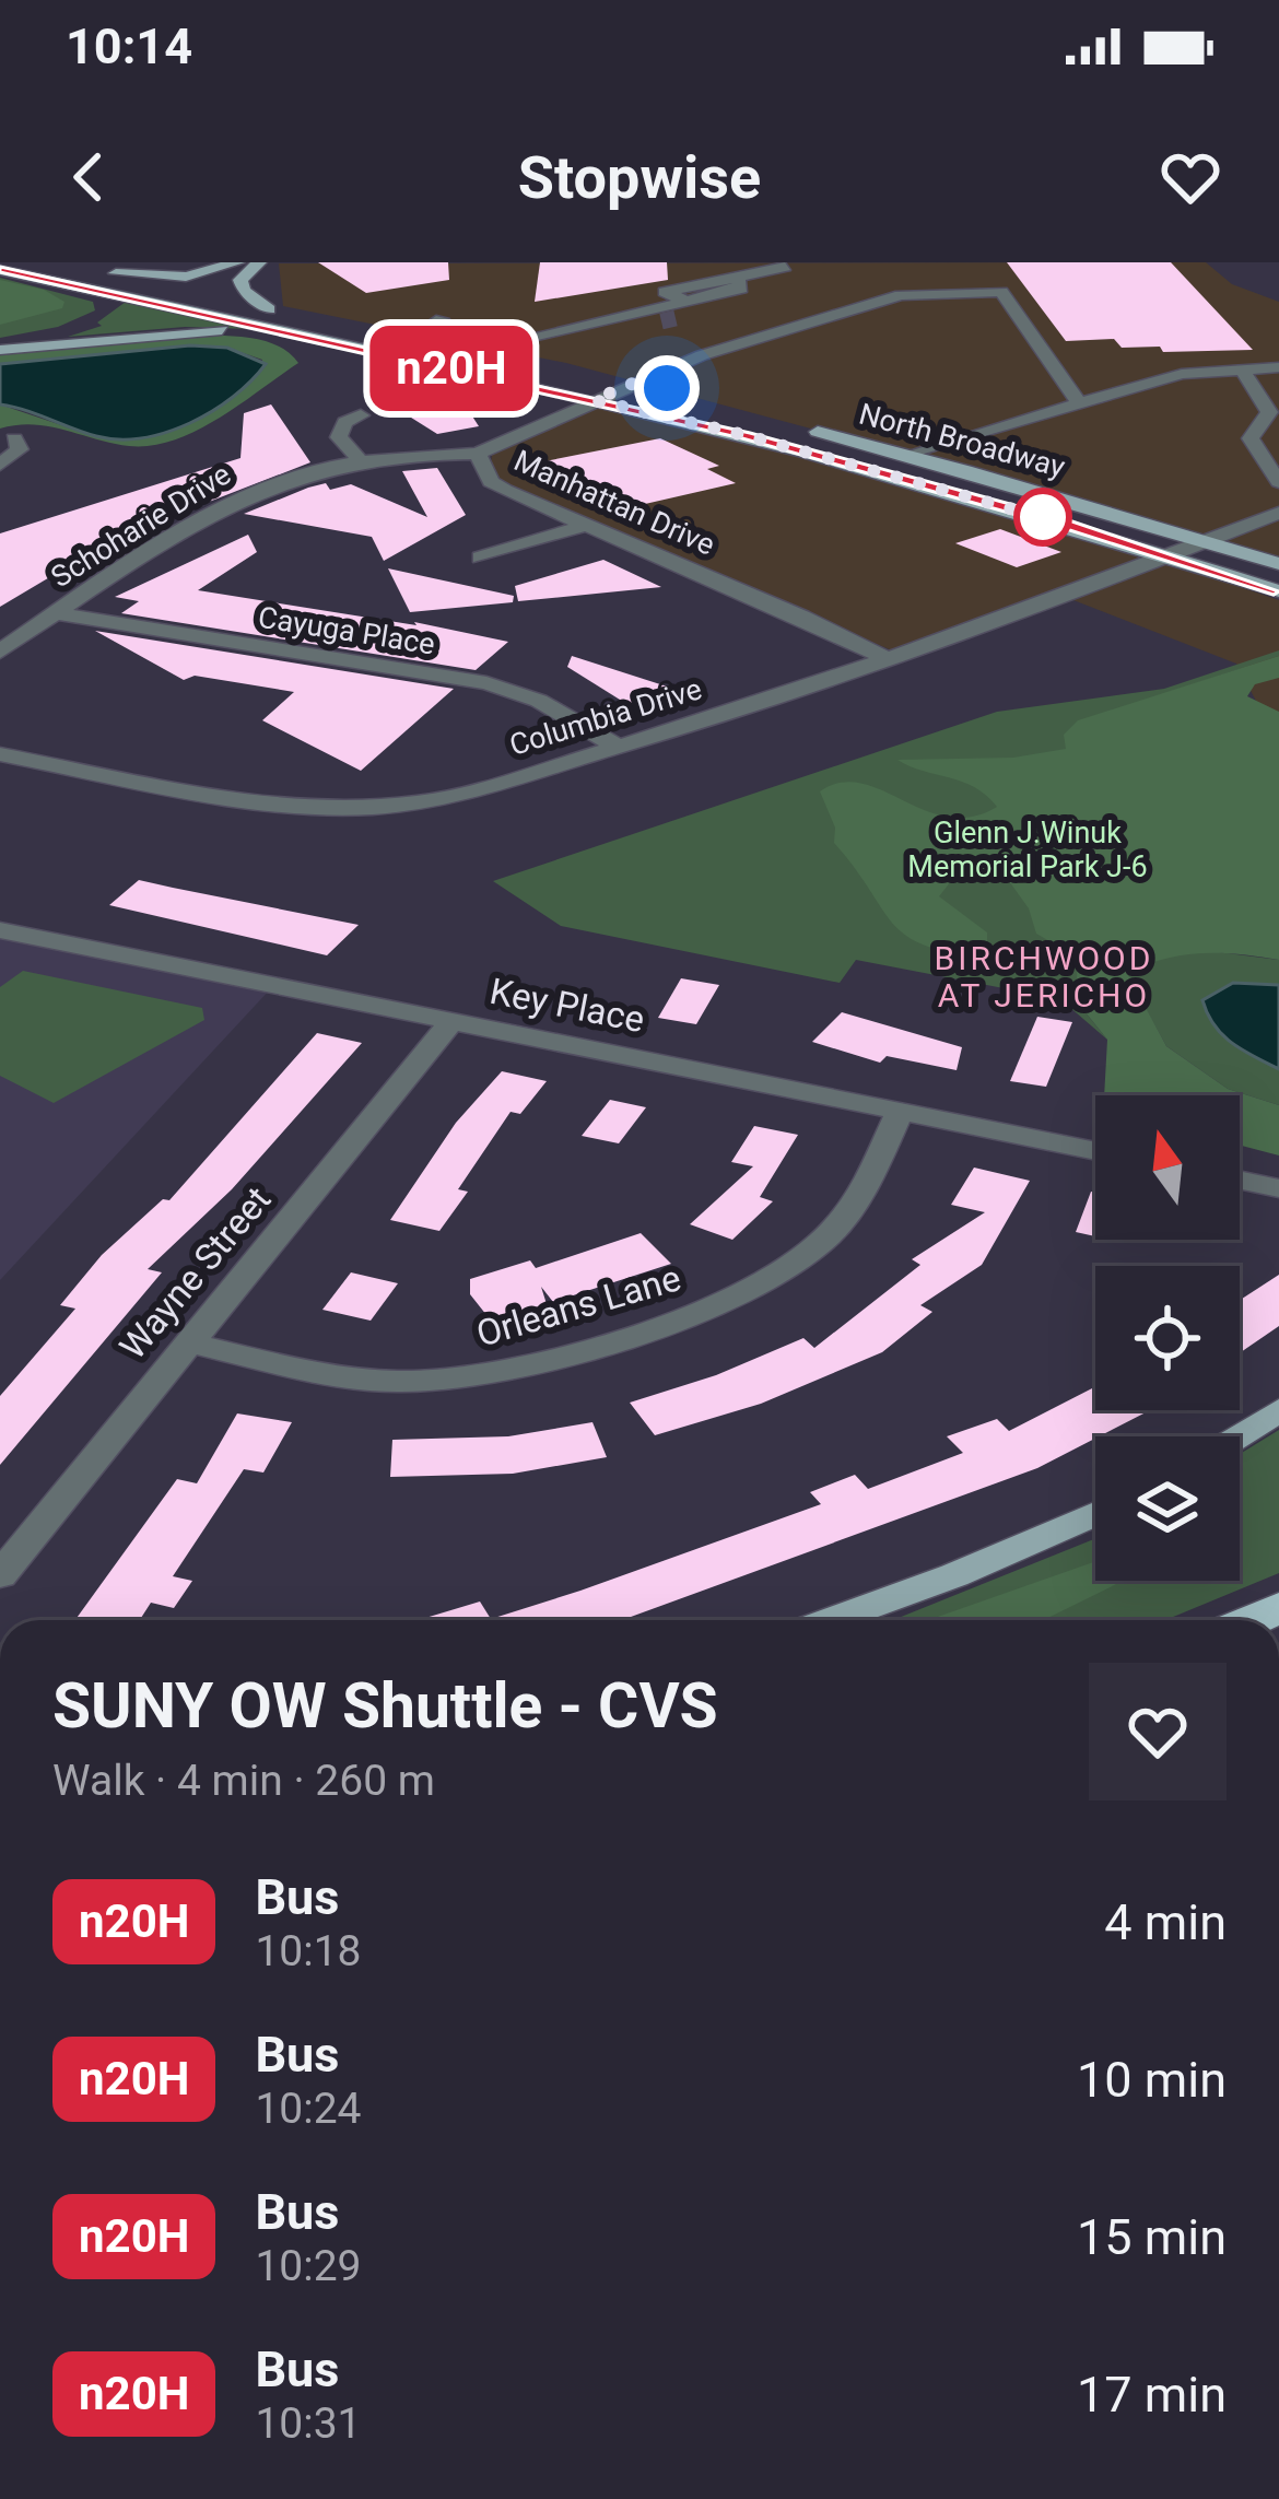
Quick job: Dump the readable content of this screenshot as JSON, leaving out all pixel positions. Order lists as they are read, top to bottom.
{
  "streets": {
    "main road": ["North Broadway"],
    "street": [
      "Manhattan Drive",
      "Schoharie Drive",
      "Cayuga Place",
      "Columbia Drive",
      "Key Place",
      "Wayne Street",
      "Orleans Lane"
    ]
  },
  "crossings": [
    ["North Broadway", "Manhattan Drive"],
    ["North Broadway", "Columbia Drive"],
    ["Manhattan Drive", "Schoharie Drive"],
    ["Manhattan Drive", "Columbia Drive"],
    ["Schoharie Drive", "Cayuga Place"],
    ["Cayuga Place", "Columbia Drive"],
    ["Key Place", "Wayne Street"],
    ["Key Place", "Orleans Lane"],
    ["Wayne Street", "Orleans Lane"]
  ],
  "districts": ["BIRCHWOOD AT JERICHO"],
  "parks": ["Glenn J.Winuk Memorial Park J-6"],
  "lines": ["bus line n20H"],
  "north": "top",
  "page": {
    "status": "10:14",
    "header": "Stopwise",
    "on_map": "n20H",
    "heading": ["SUNY OW Shuttle - CVS", "Walk · 4 min · 260 m"],
    "list": [
      {
        "mark": "n20H",
        "name": "Bus",
        "note": "10:18",
        "value": "4 min"
      },
      {
        "mark": "n20H",
        "name": "Bus",
        "note": "10:24",
        "value": "10 min"
      },
      {
        "mark": "n20H",
        "name": "Bus",
        "note": "10:29",
        "value": "15 min"
      },
      {
        "mark": "n20H",
        "name": "Bus",
        "note": "10:31",
        "value": "17 min"
      }
    ]
  }
}
